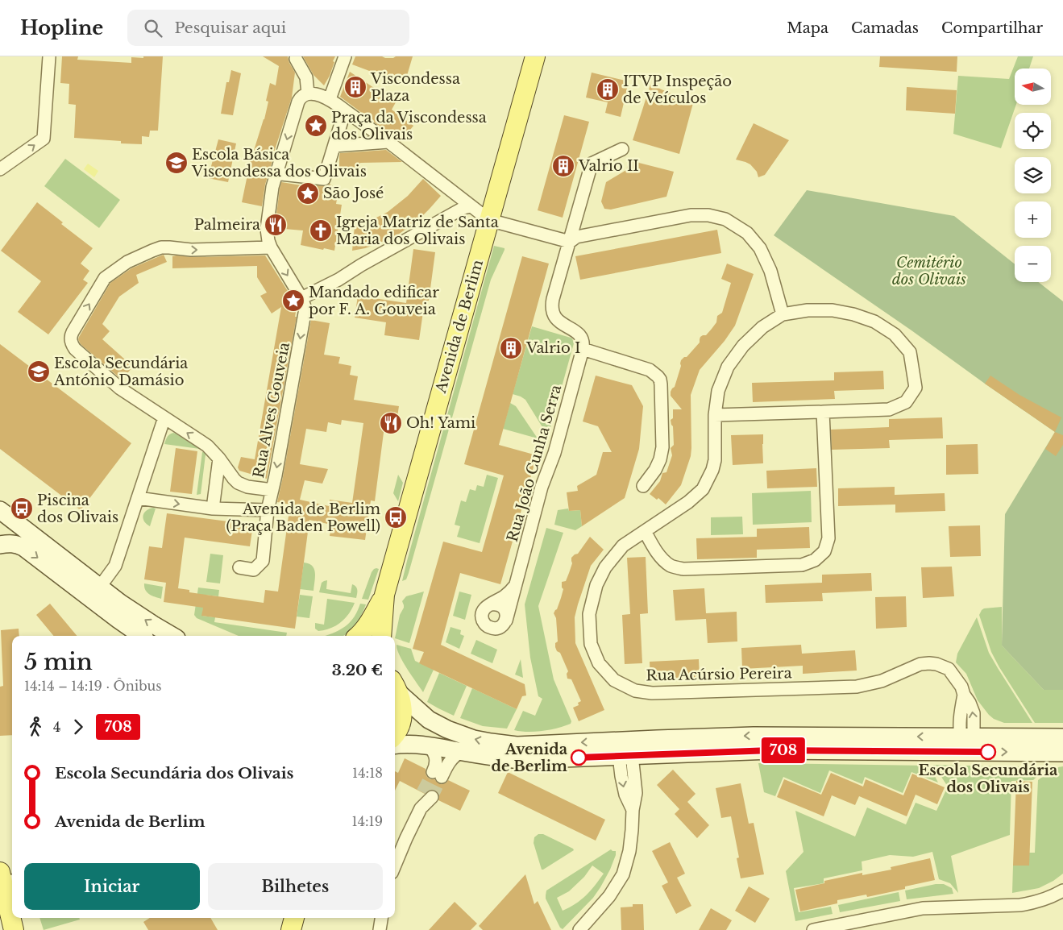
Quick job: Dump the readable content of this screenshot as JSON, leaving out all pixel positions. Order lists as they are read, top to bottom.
{
  "streets": {
    "main road": ["Avenida de Berlim"],
    "street": ["Rua Alves Gouveia", "Rua João Cunha Serra", "Rua Acúrsio Pereira"]
  },
  "one_way": ["Rua Alves Gouveia"],
  "parks": ["Cemitério dos Olivais"],
  "places": {
    "building": [
      "Viscondessa Plaza",
      "ITVP Inspeção de Veículos",
      "Valrio II",
      "Valrio I"
    ],
    "place": ["Praça da Viscondessa dos Olivais", "São José", "Mandado edificar por F. A. Gouveia"],
    "school or university": ["Escola Básica Viscondessa dos Olivais", "Escola Secundária António Damásio"],
    "restaurant": ["Palmeira", "Oh! Yami"],
    "church": ["Igreja Matriz de Santa Maria dos Olivais"],
    "bus stop": ["Piscina dos Olivais", "Avenida de Berlim (Praça Baden Powell)"],
    "other": ["Escola Secundária dos Olivais", "Avenida de Berlim"]
  },
  "lines": ["bus line 708"],
  "north": "left",
  "page": {
    "header": "Hopline",
    "search": "Pesquisar aqui",
    "nav": ["Mapa", "Camadas", "Compartilhar"],
    "on_map": "708",
    "map_buttons": ["+", "−"],
    "heading": ["5 min", "14:14 – 14:19 · Ônibus", "3.20 €"],
    "legs": ["4", "708"],
    "list": [
      {
        "name": "Escola Secundária dos Olivais",
        "value": "14:18"
      },
      {
        "name": "Avenida de Berlim",
        "value": "14:19"
      }
    ],
    "buttons": ["Iniciar", "Bilhetes"]
  }
}
